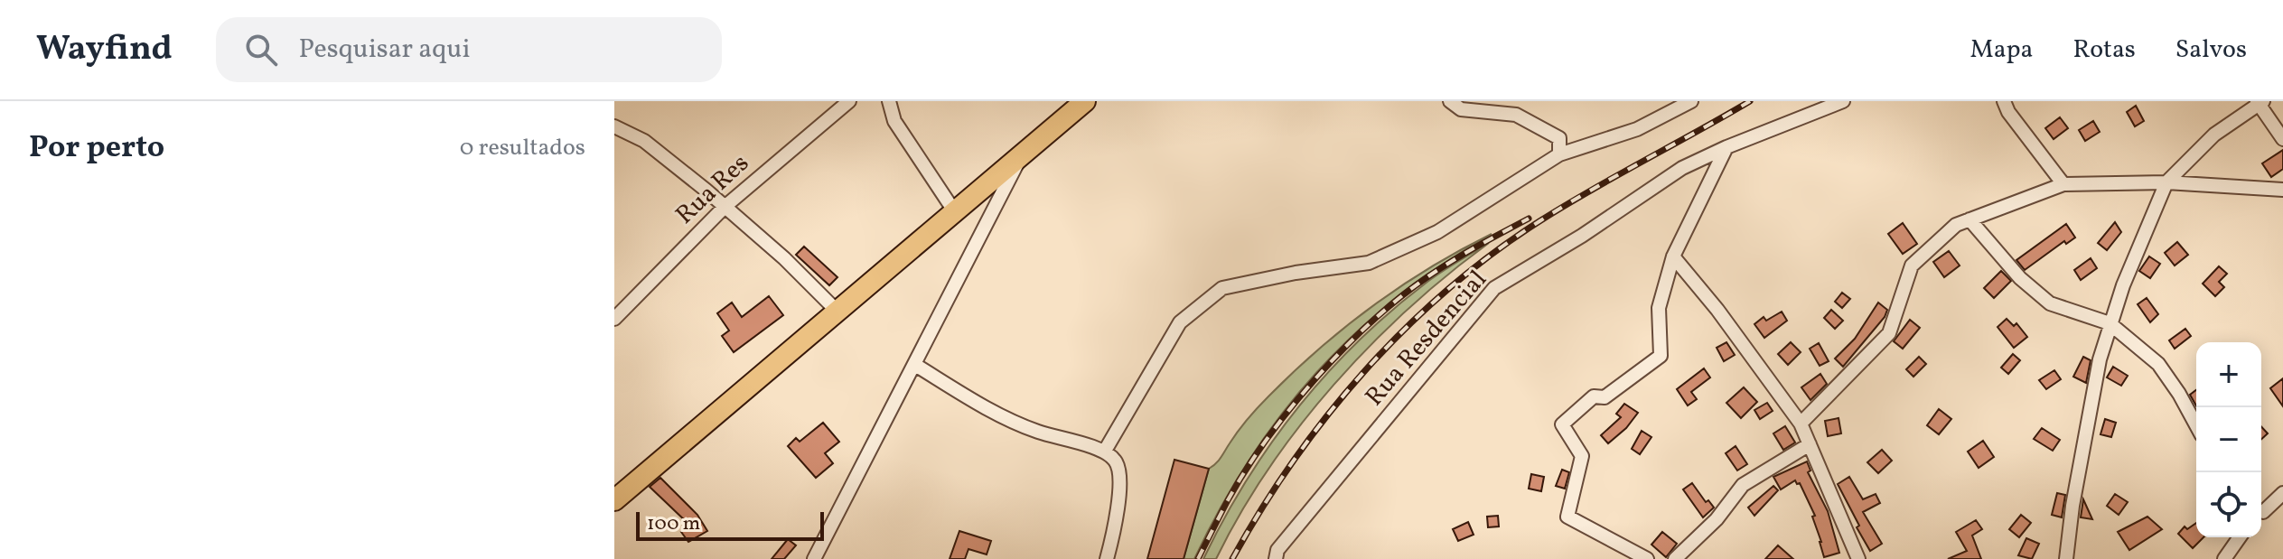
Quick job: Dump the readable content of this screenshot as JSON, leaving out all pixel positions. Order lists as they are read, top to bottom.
{
  "streets": {
    "street": ["Rua Res", "Rua Resdencial"]
  },
  "scale_bar": "100 m",
  "page": {
    "header": "Wayfind",
    "search": "Pesquisar aqui",
    "nav": ["Mapa", "Rotas", "Salvos"],
    "heading": ["Por perto", "0 resultados"],
    "map_buttons": ["+", "−"],
    "scale": "100 m"
  }
}
